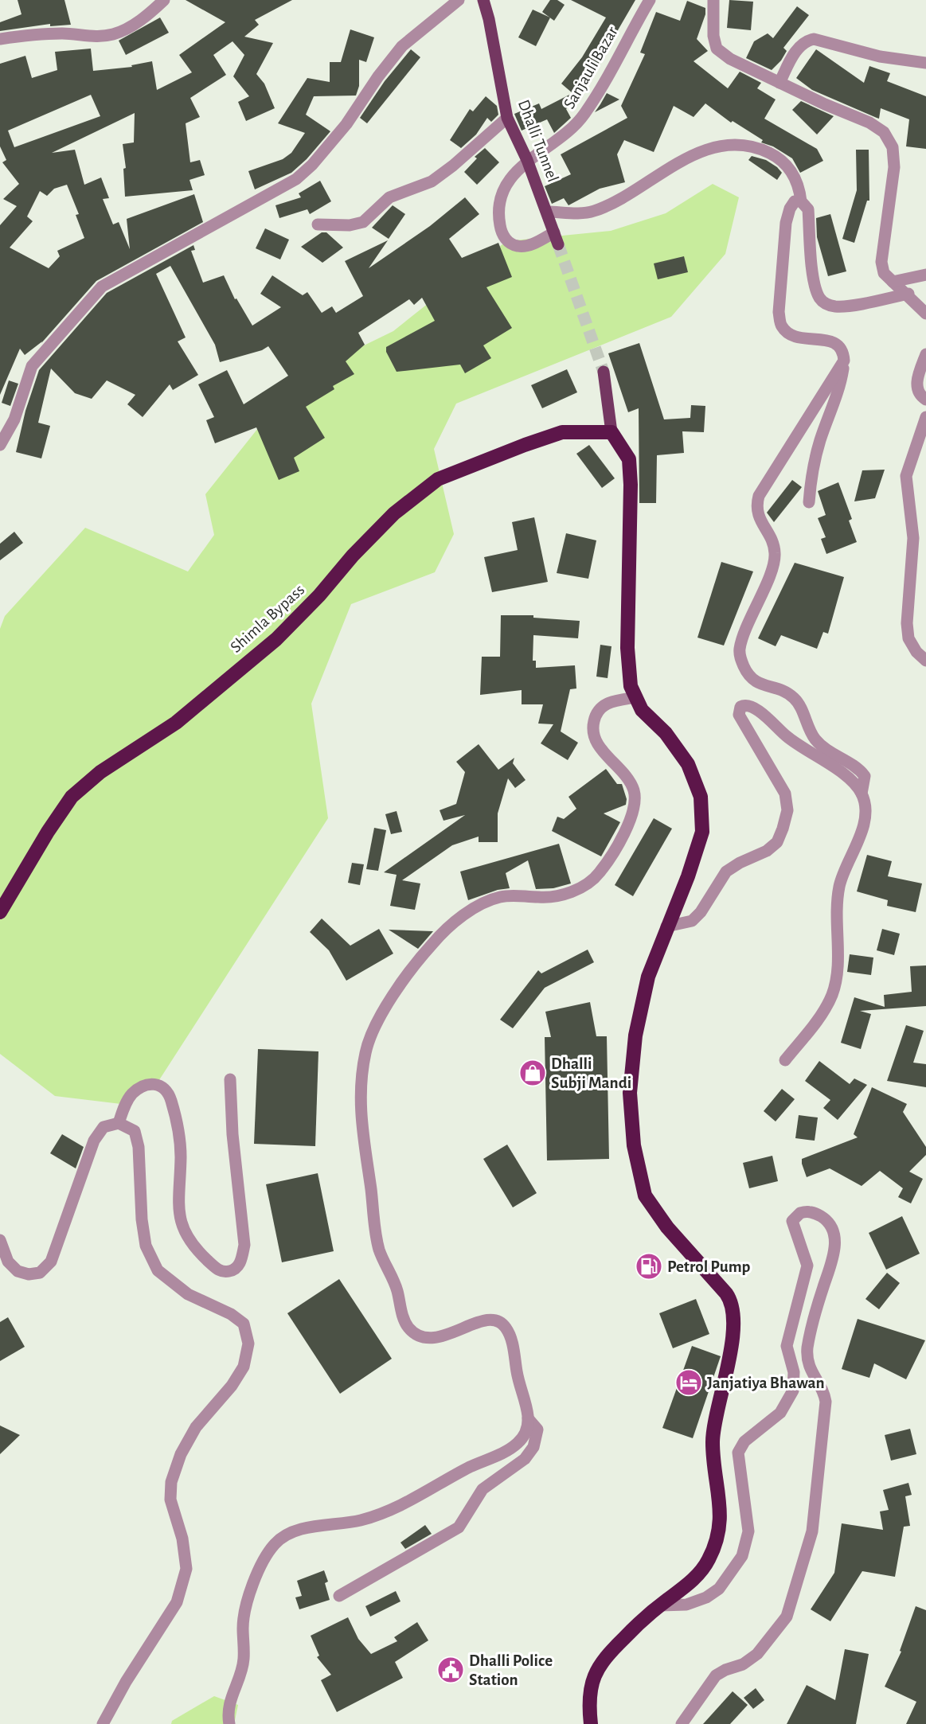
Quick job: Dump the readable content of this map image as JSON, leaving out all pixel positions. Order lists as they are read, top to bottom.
{
  "streets": {
    "highway": ["Shimla Bypass"],
    "main road": ["Dhalli Tunnel"],
    "street": ["Sanjauli Bazar"]
  },
  "crossings": [
    ["Sanjauli Bazar", "Dhalli Tunnel"]
  ],
  "places": {
    "shop": ["Dhalli Subji Mandi"],
    "fuel station": ["Petrol Pump"],
    "hotel": ["Janjatiya Bhawan"],
    "public building": ["Dhalli Police Station"]
  }
}
